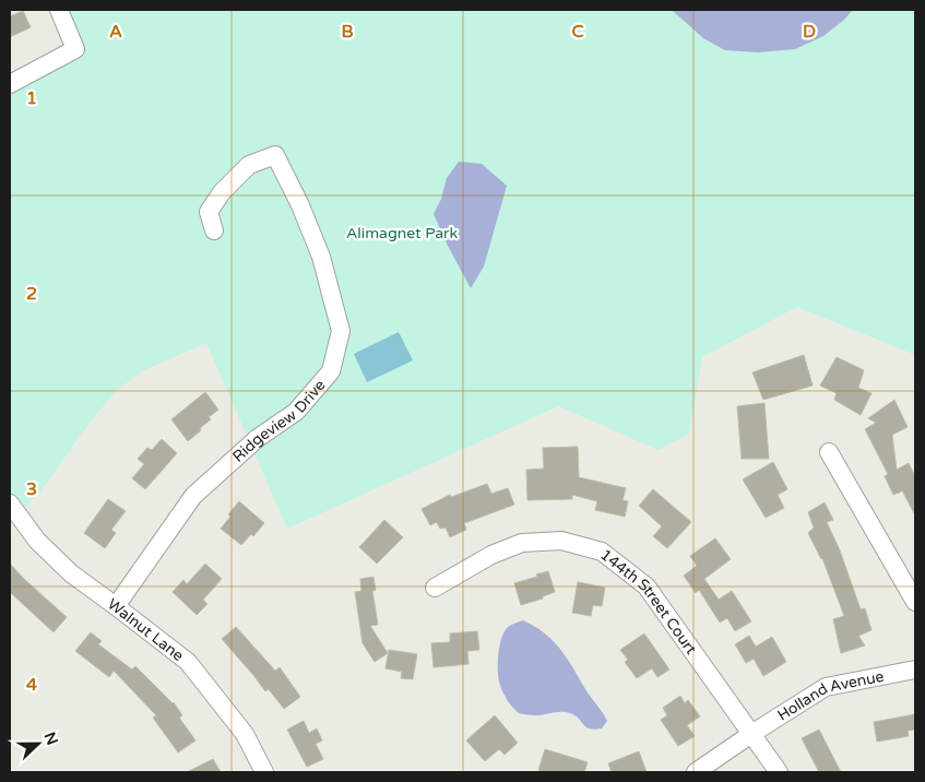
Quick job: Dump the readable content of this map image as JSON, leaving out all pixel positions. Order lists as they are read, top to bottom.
{
  "streets": {
    "street": [
      "Ridgeview Drive",
      "144th Street Court",
      "Walnut Lane",
      "Holland Avenue"
    ]
  },
  "crossings": [
    ["Ridgeview Drive", "Walnut Lane"],
    ["144th Street Court", "Holland Avenue"]
  ],
  "parks": ["Alimagnet Park"],
  "north": "right",
  "grid": {
    "columns": [
      "A",
      "B",
      "C",
      "D"
    ],
    "rows": [
      "1",
      "2",
      "3",
      "4"
    ]
  }
}
